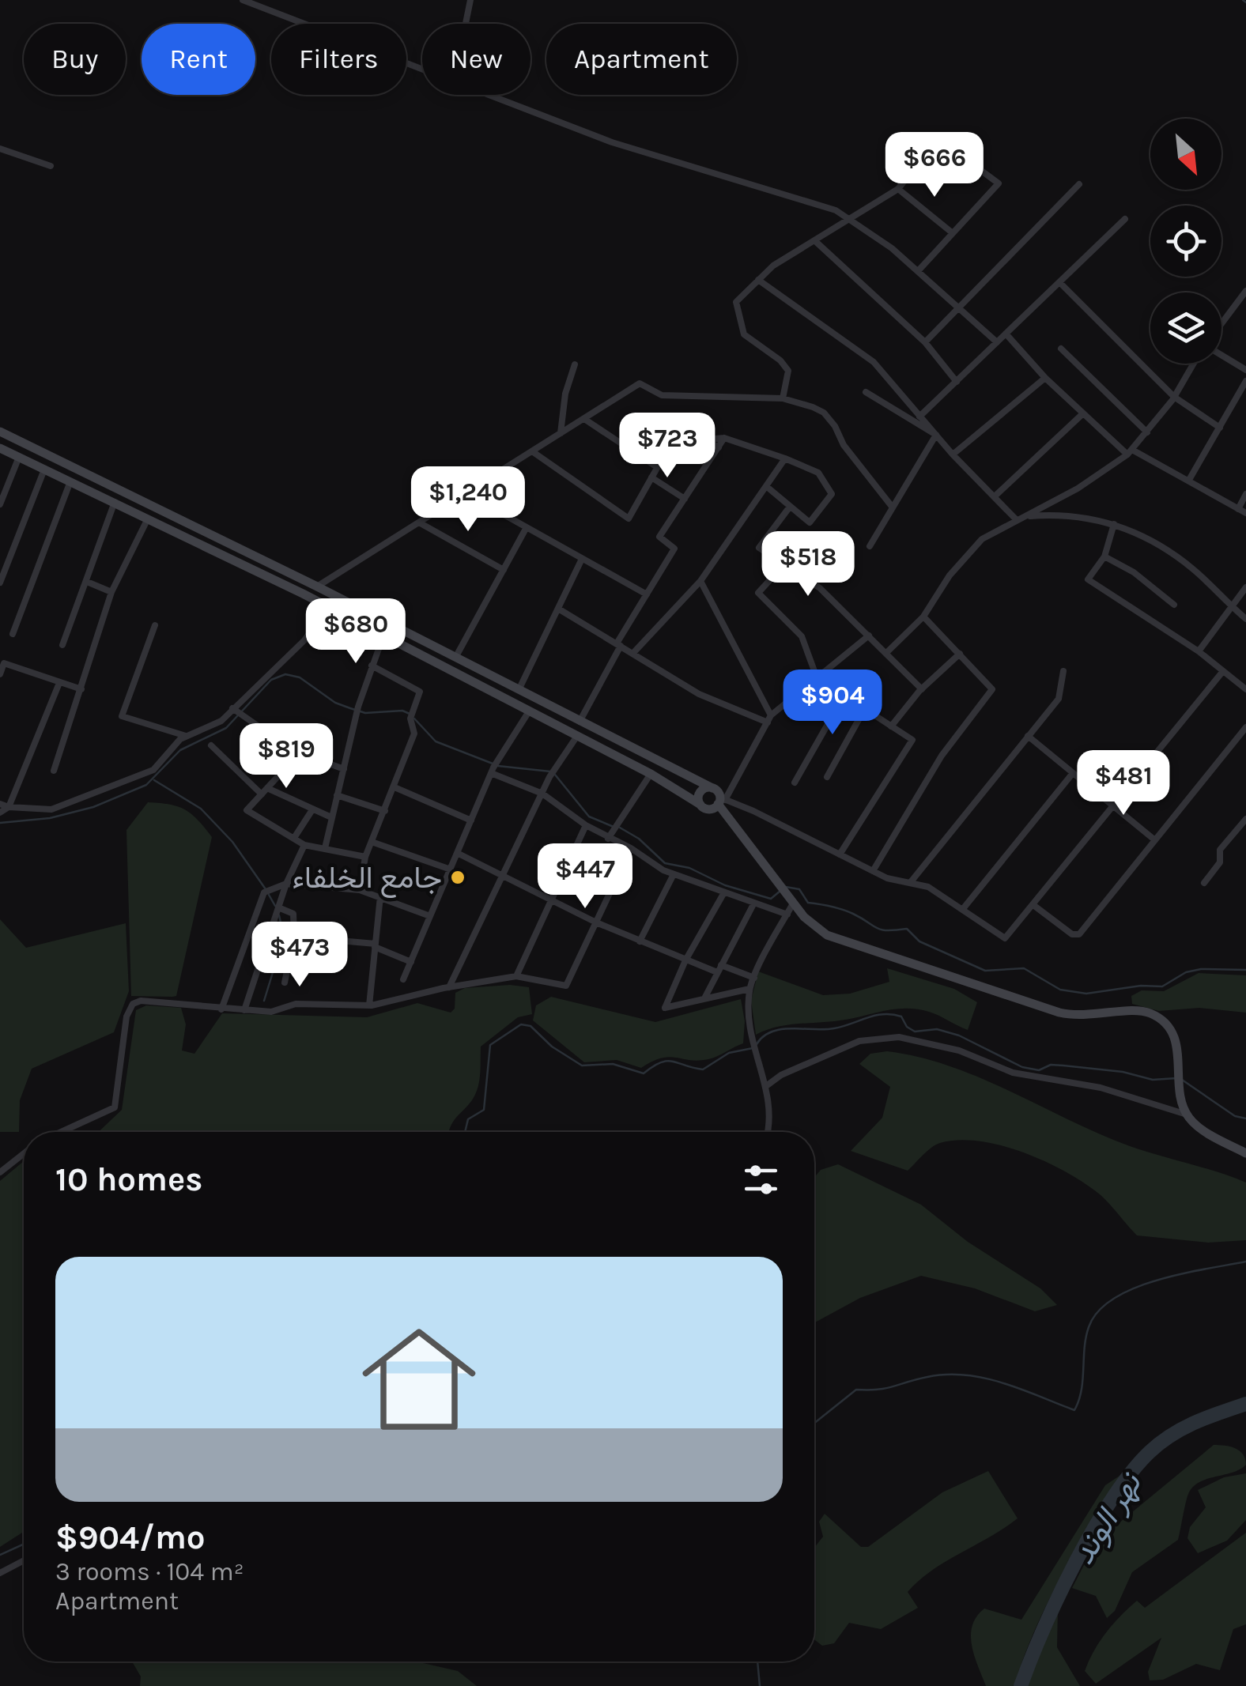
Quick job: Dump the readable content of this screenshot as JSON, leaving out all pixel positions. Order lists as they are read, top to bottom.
{
  "water": ["نهر الوند"],
  "places": ["جامع الخلفاء"],
  "north": "bottom right",
  "page": {
    "chip": [
      "Buy",
      "Rent",
      "Filters",
      "New",
      "Apartment"
    ],
    "price": [
      "$666",
      "$723",
      "$1,240",
      "$518",
      "$680",
      "$904",
      "$819",
      "$481",
      "$447",
      "$473"
    ],
    "heading": "10 homes",
    "list": [
      {
        "name": "$904/mo",
        "note": "3 rooms · 104 m² · Apartment"
      }
    ]
  }
}
